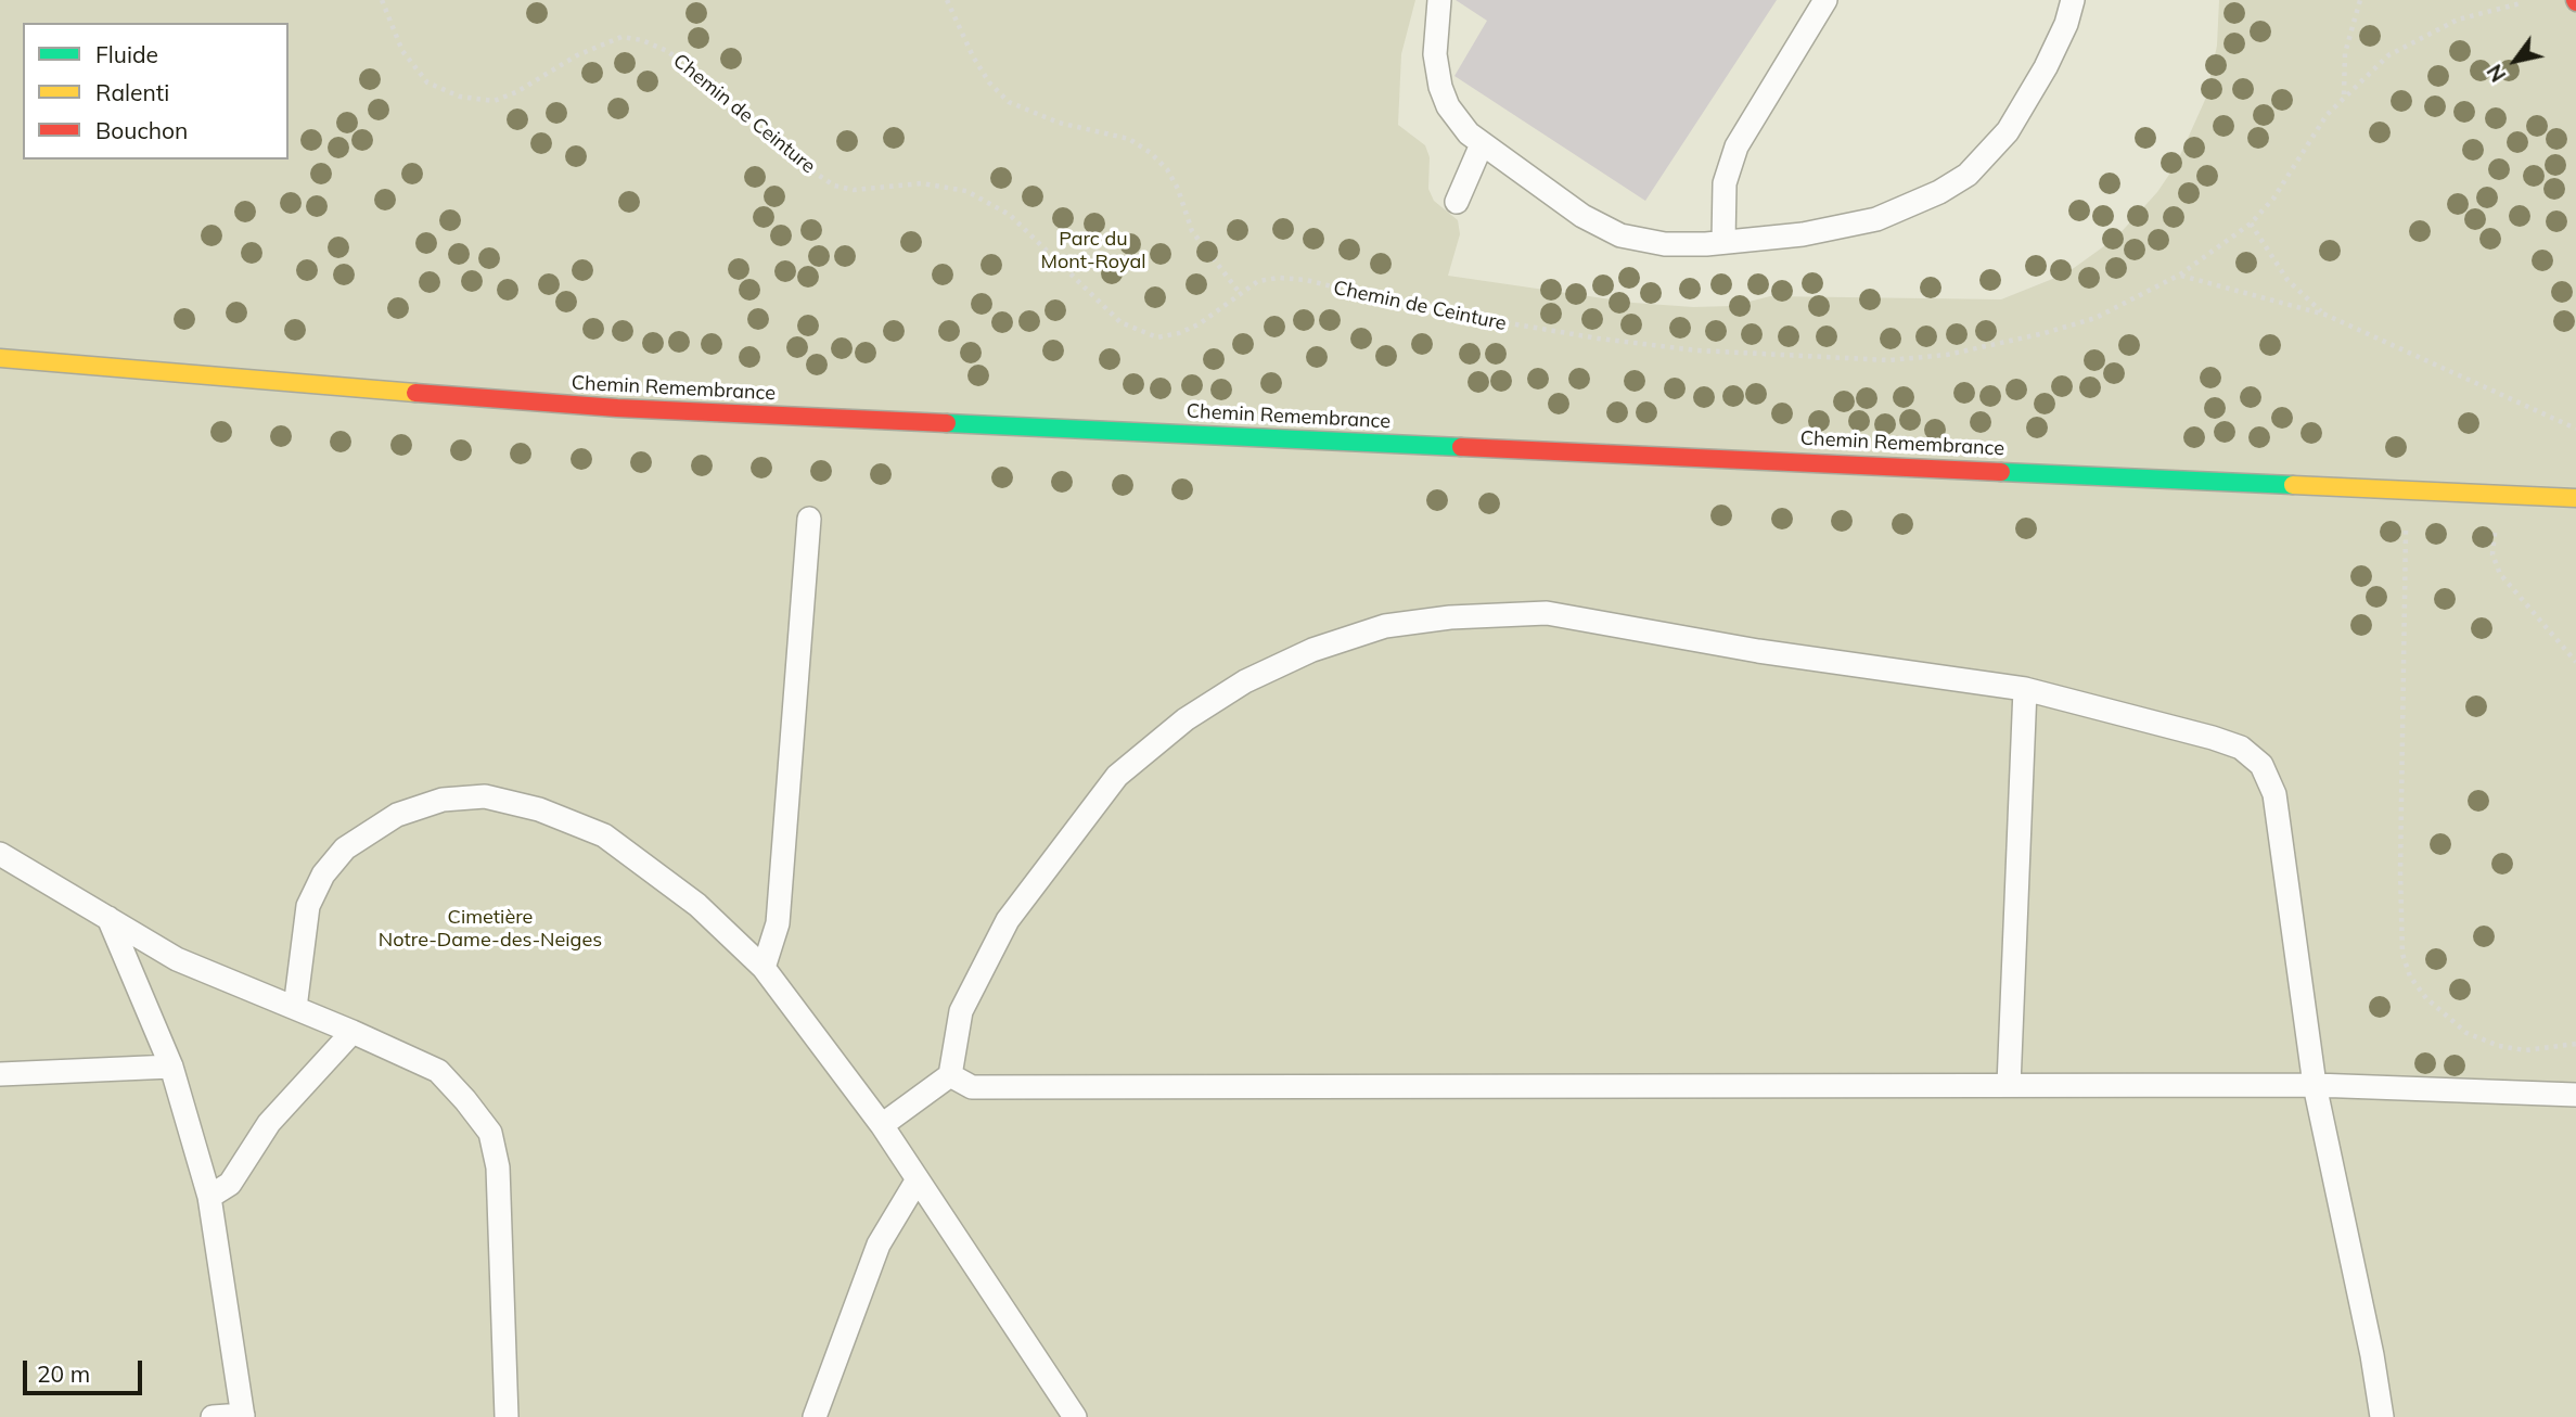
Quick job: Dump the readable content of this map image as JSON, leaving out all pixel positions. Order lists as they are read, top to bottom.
{
  "streets": {
    "street": ["Chemin Remembrance"],
    "path": ["Chemin de Ceinture"]
  },
  "parks": ["Parc du Mont-Royal", "Cimetière Notre-Dame-des-Neiges"],
  "legend": ["Fluide", "Ralenti", "Bouchon"],
  "scale_bar": "20 m",
  "north": "bottom left"
}
